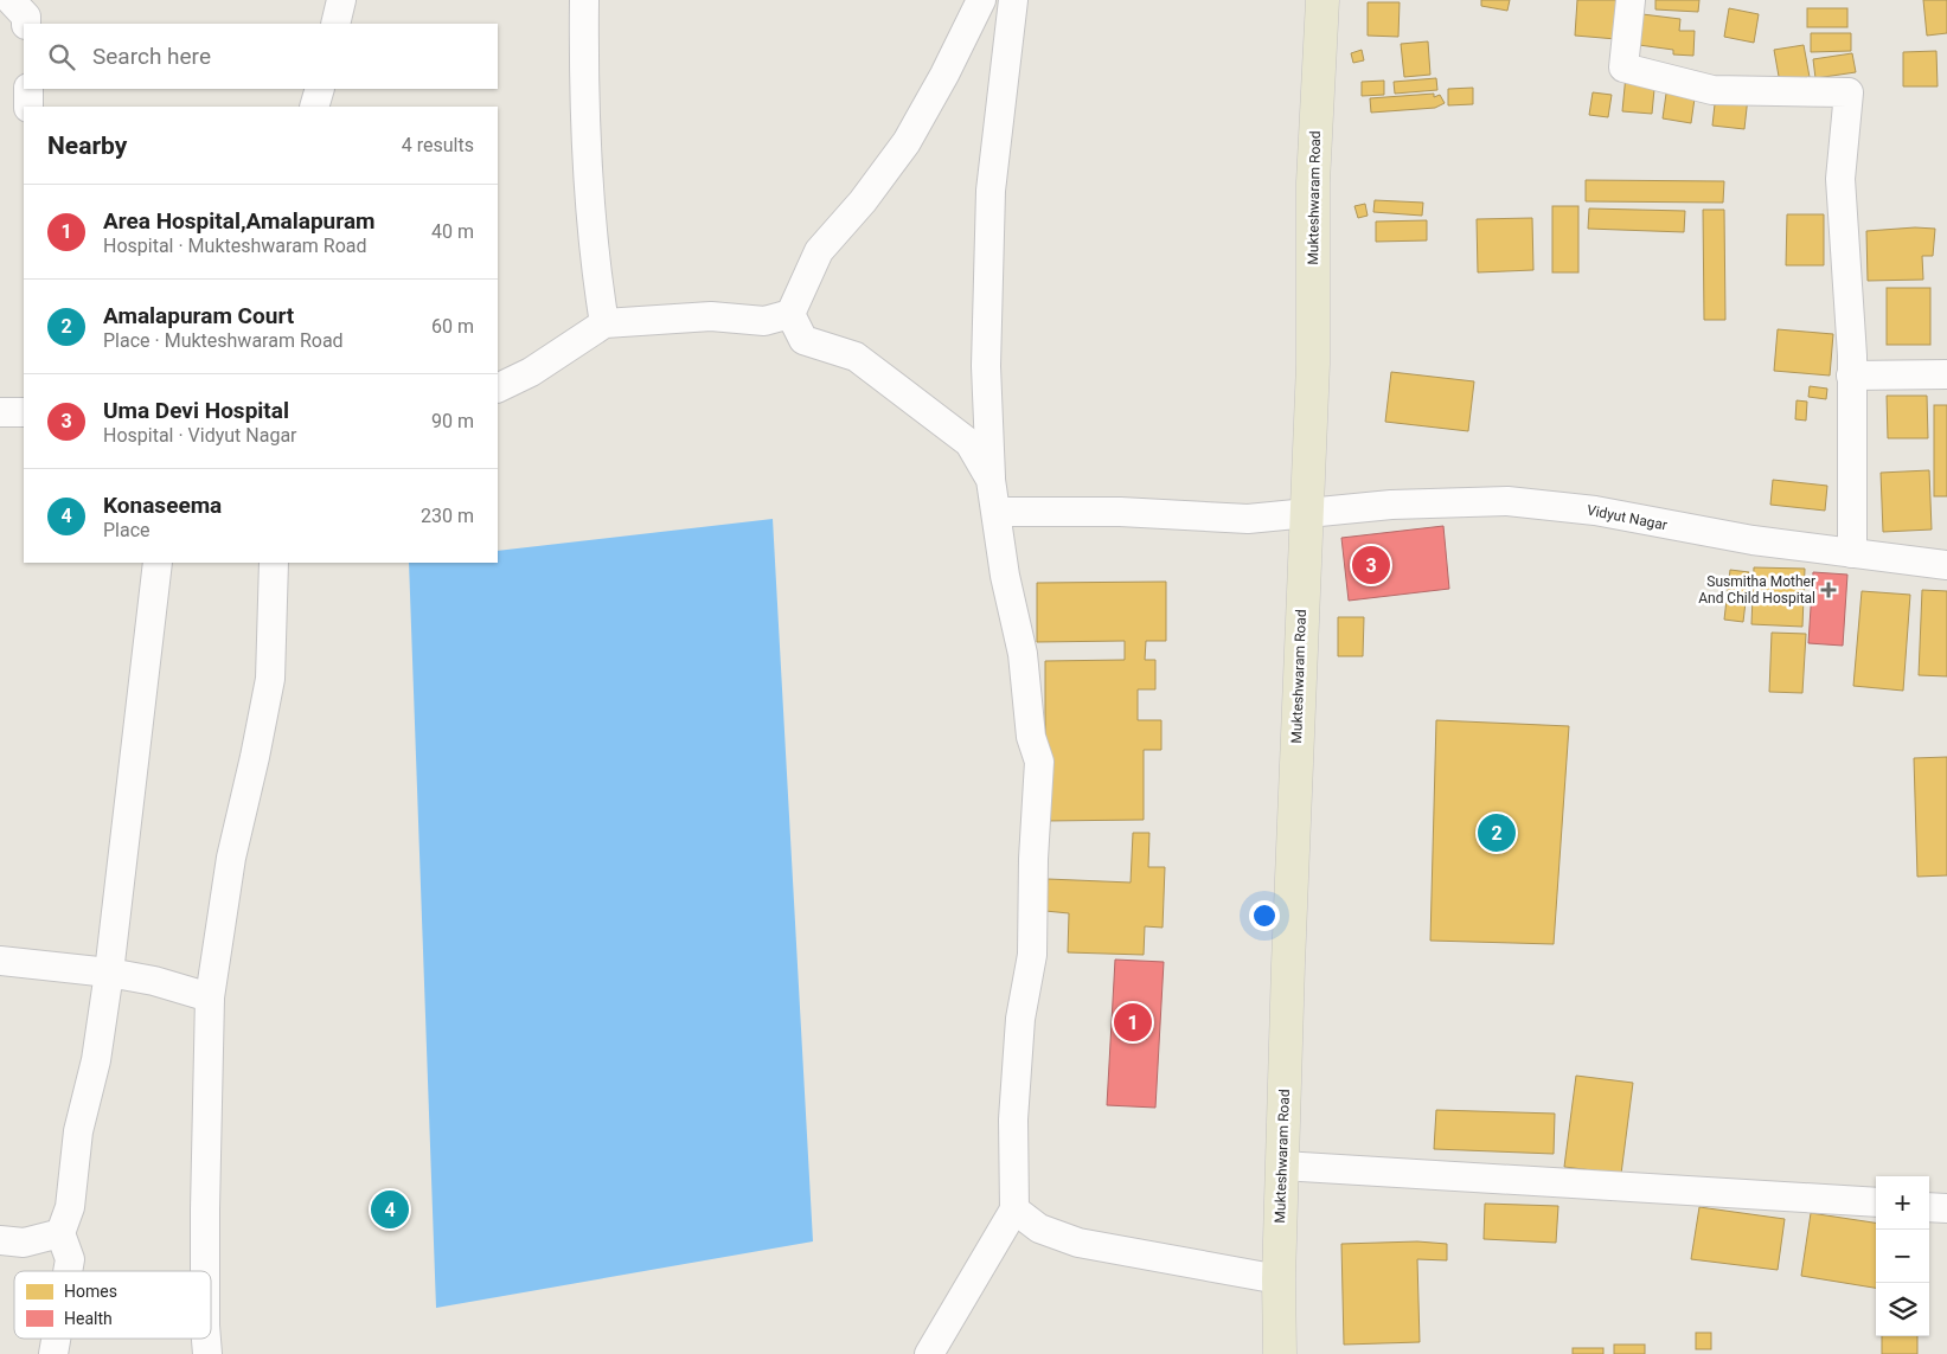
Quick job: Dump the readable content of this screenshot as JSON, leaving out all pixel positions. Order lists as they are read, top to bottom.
{
  "streets": {
    "main road": ["Mukteshwaram Road"],
    "street": ["Vidyut Nagar"]
  },
  "crossings": [
    ["Mukteshwaram Road", "Vidyut Nagar"]
  ],
  "places": {
    "health": ["Susmitha Mother And Child Hospital"]
  },
  "legend": ["Homes", "Health"],
  "page": {
    "search": "Search here",
    "heading": ["Nearby", "4 results"],
    "list": [
      {
        "mark": "1",
        "name": "Area Hospital,Amalapuram",
        "note": "Hospital · Mukteshwaram Road",
        "value": "40 m"
      },
      {
        "mark": "2",
        "name": "Amalapuram Court",
        "note": "Place · Mukteshwaram Road",
        "value": "60 m"
      },
      {
        "mark": "3",
        "name": "Uma Devi Hospital",
        "note": "Hospital · Vidyut Nagar",
        "value": "90 m"
      },
      {
        "mark": "4",
        "name": "Konaseema",
        "note": "Place",
        "value": "230 m"
      }
    ],
    "pins": [
      "3",
      "2",
      "1",
      "4"
    ],
    "map_buttons": ["+", "−"]
  }
}
